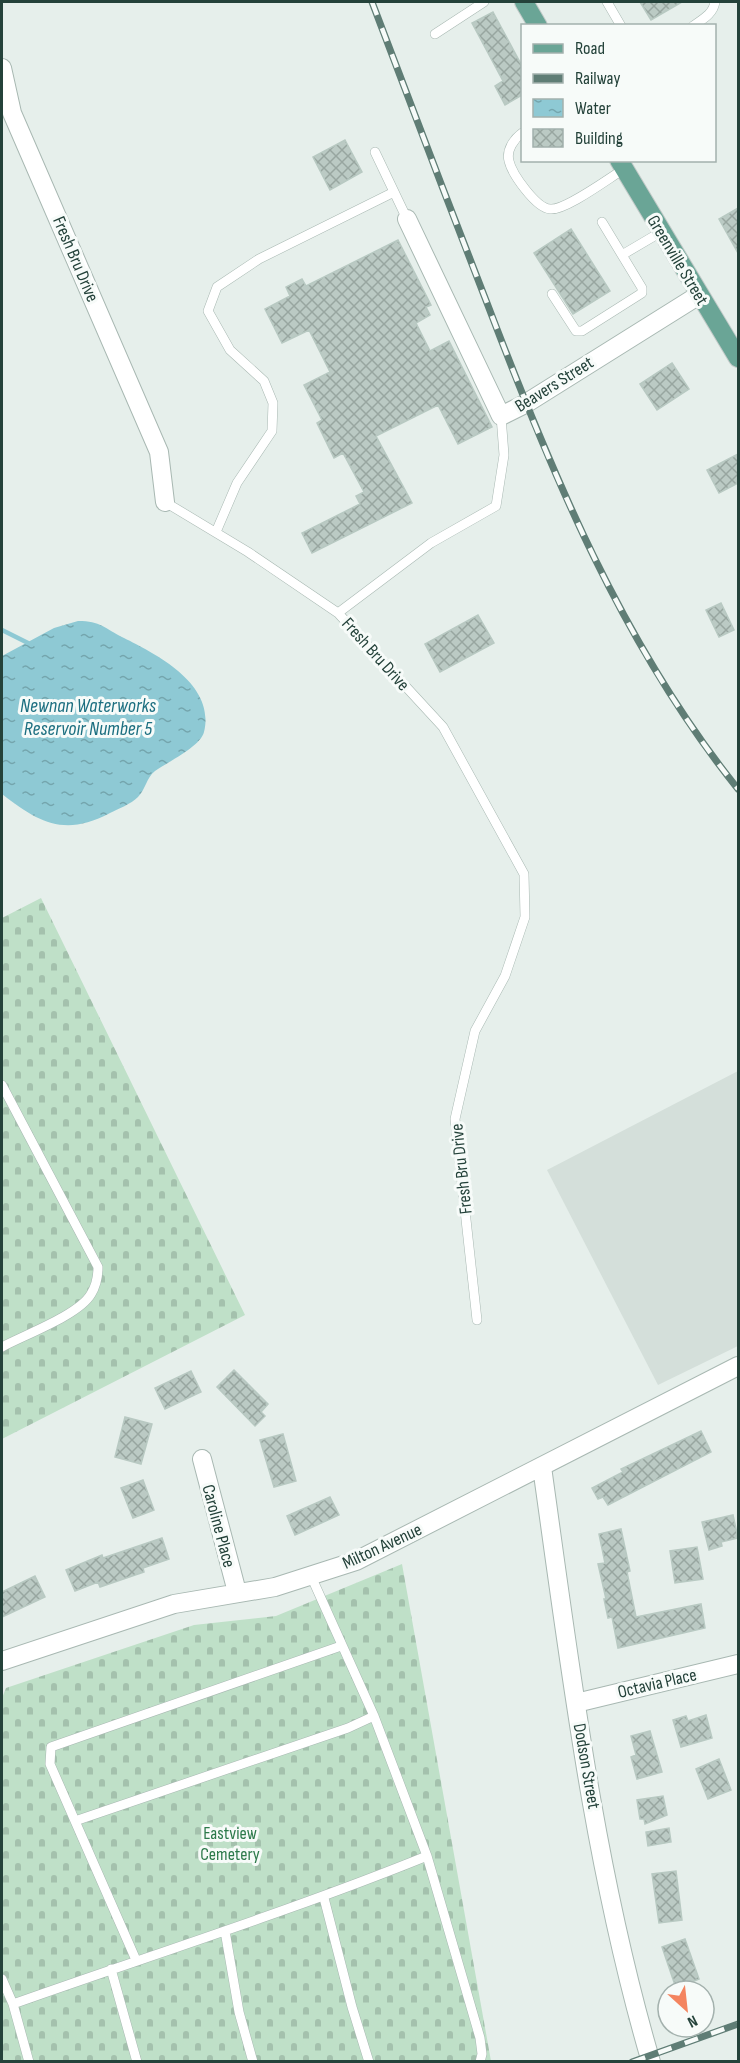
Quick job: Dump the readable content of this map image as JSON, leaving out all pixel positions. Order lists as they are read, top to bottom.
{
  "streets": {
    "main road": ["Greenville Street"],
    "street": [
      "Fresh Bru Drive",
      "Beavers Street",
      "Caroline Place",
      "Milton Avenue",
      "Octavia Place",
      "Dodson Street"
    ]
  },
  "crossings": [
    ["Greenville Street", "Beavers Street"],
    ["Caroline Place", "Milton Avenue"],
    ["Milton Avenue", "Dodson Street"],
    ["Octavia Place", "Dodson Street"]
  ],
  "water": ["Newnan Waterworks Reservoir Number 5"],
  "parks": ["Eastview Cemetery"],
  "legend": [
    "Road",
    "Railway",
    "Water",
    "Building"
  ],
  "north": "bottom right"
}
